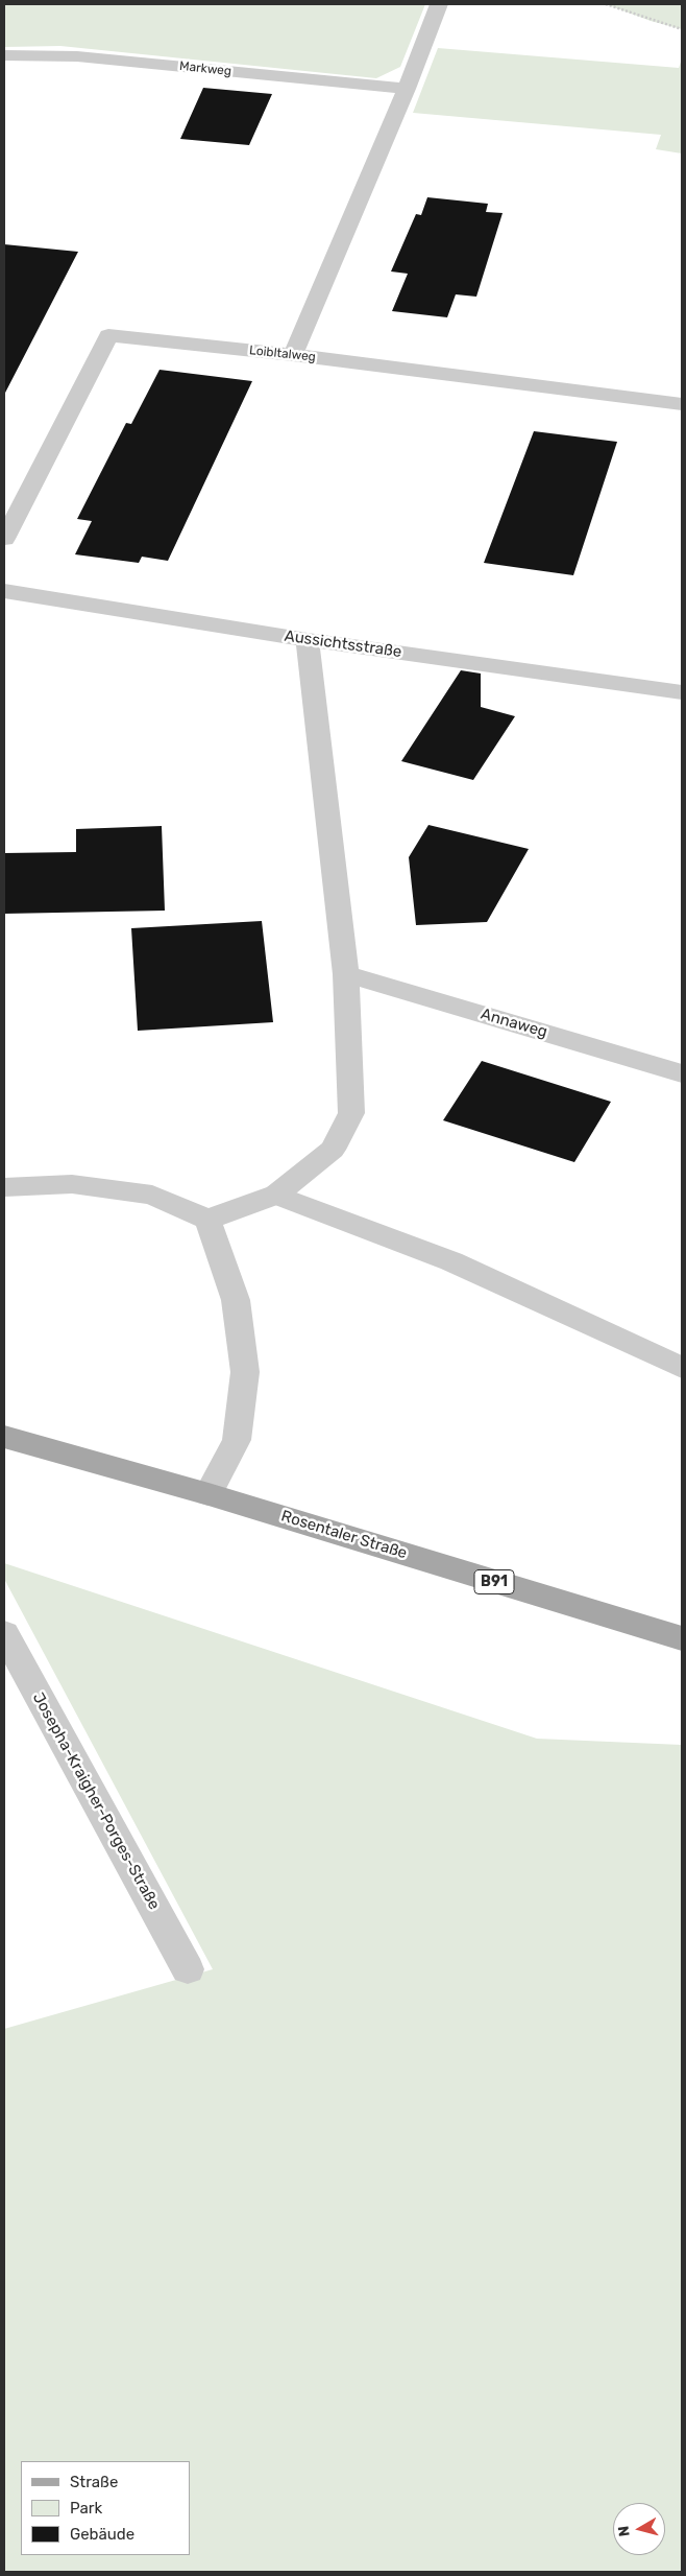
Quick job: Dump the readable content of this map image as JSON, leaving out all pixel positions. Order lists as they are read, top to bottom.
{
  "streets": {
    "main road": ["Rosentaler Straße", "B91"],
    "street": [
      "Markweg",
      "Loibltalweg",
      "Aussichtsstraße",
      "Annaweg",
      "Josepha-Kraigher-Porges-Straße"
    ]
  },
  "legend": ["Straße", "Park", "Gebäude"],
  "north": "left"
}
